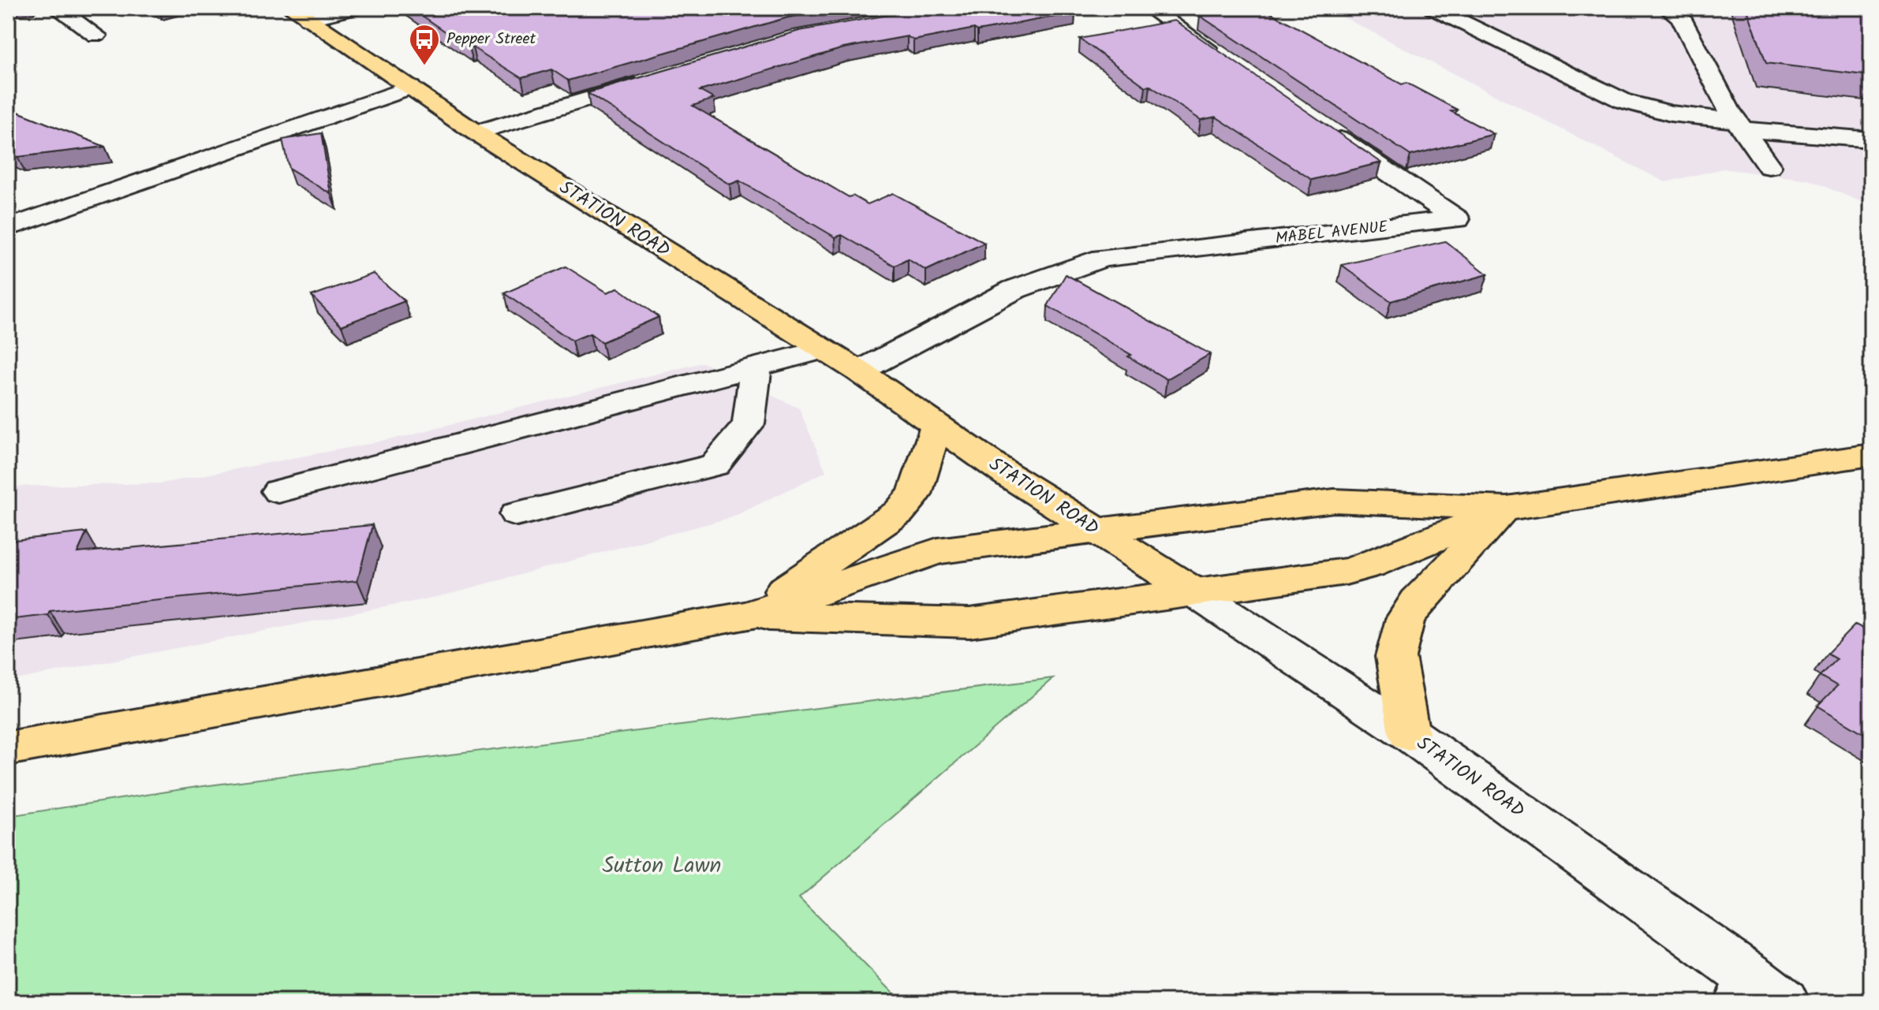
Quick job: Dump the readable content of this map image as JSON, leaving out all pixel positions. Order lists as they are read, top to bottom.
{
  "streets": {
    "main road": ["STATION ROAD"],
    "street": ["MABEL AVENUE"]
  },
  "crossings": [
    ["STATION ROAD", "MABEL AVENUE"]
  ],
  "parks": ["Sutton Lawn"],
  "places": {
    "bus stop": ["Pepper Street"]
  }
}
